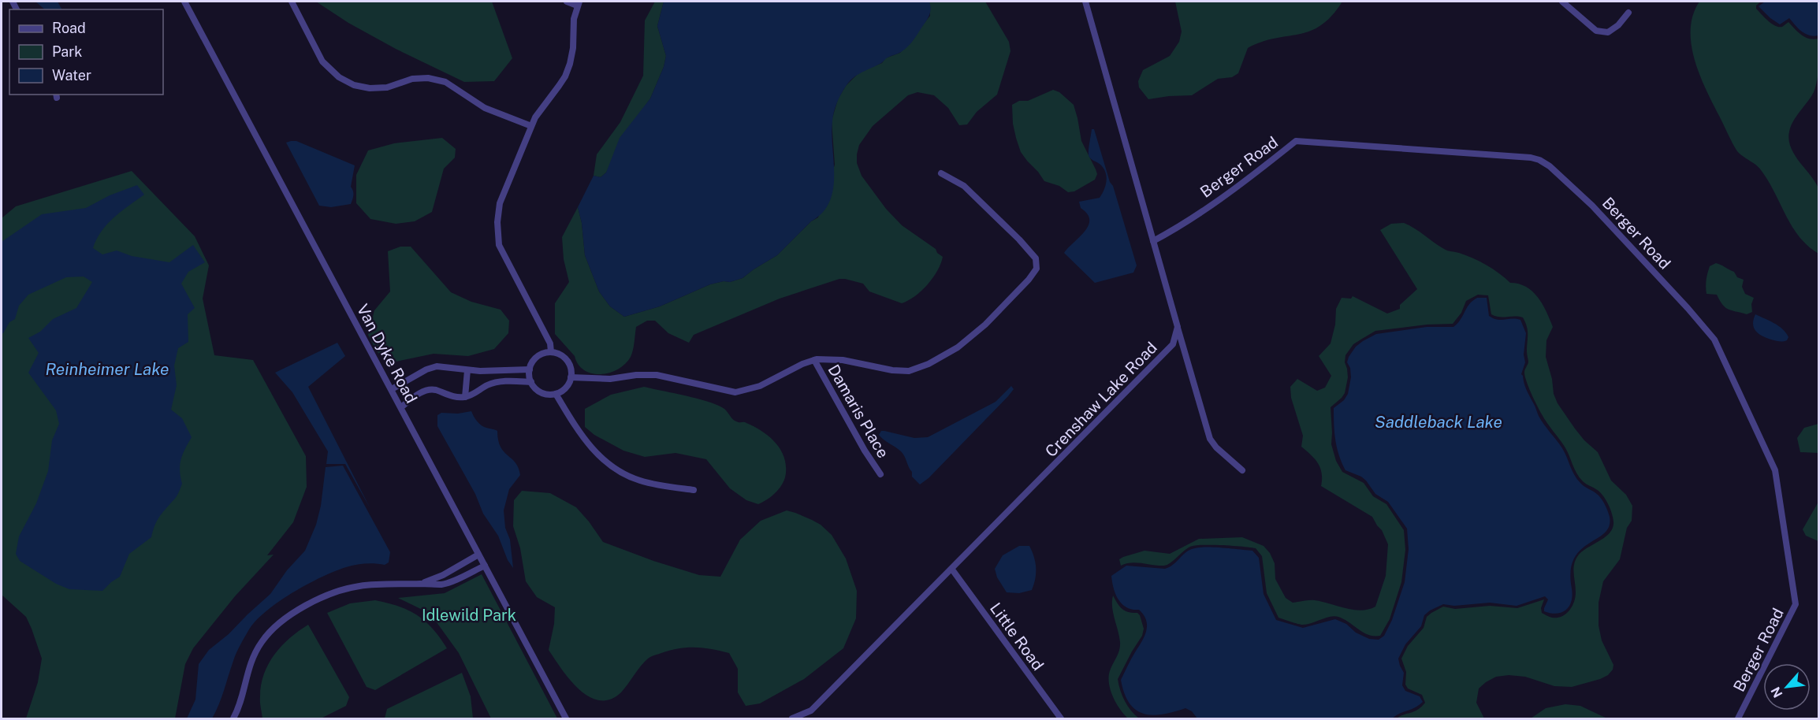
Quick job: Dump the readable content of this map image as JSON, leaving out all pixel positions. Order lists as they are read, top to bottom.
{
  "streets": {
    "street": [
      "Berger Road",
      "Van Dyke Road",
      "Crenshaw Lake Road",
      "Damaris Place",
      "Little Road"
    ]
  },
  "crossings": [
    ["Crenshaw Lake Road", "Little Road"]
  ],
  "water": ["Reinheimer Lake", "Saddleback Lake"],
  "parks": ["Idlewild Park"],
  "legend": ["Road", "Park", "Water"],
  "north": "bottom left"
}
